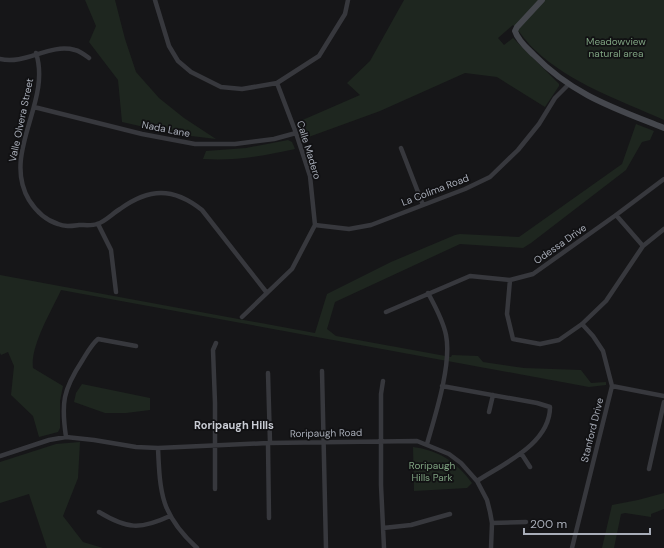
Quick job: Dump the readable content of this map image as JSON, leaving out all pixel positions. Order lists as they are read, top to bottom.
{
  "streets": {
    "street": [
      "Valle Olvera Street",
      "Nada Lane",
      "Calle Madero",
      "La Colima Road",
      "Odessa Drive",
      "Stanford Drive",
      "Roripaugh Road"
    ]
  },
  "crossings": [
    ["Valle Olvera Street", "Nada Lane"],
    ["Nada Lane", "Calle Madero"],
    ["Calle Madero", "La Colima Road"]
  ],
  "districts": ["Roripaugh Hills"],
  "parks": ["Meadowview natural area", "Roripaugh Hills Park"],
  "scale_bar": "200 m"
}
